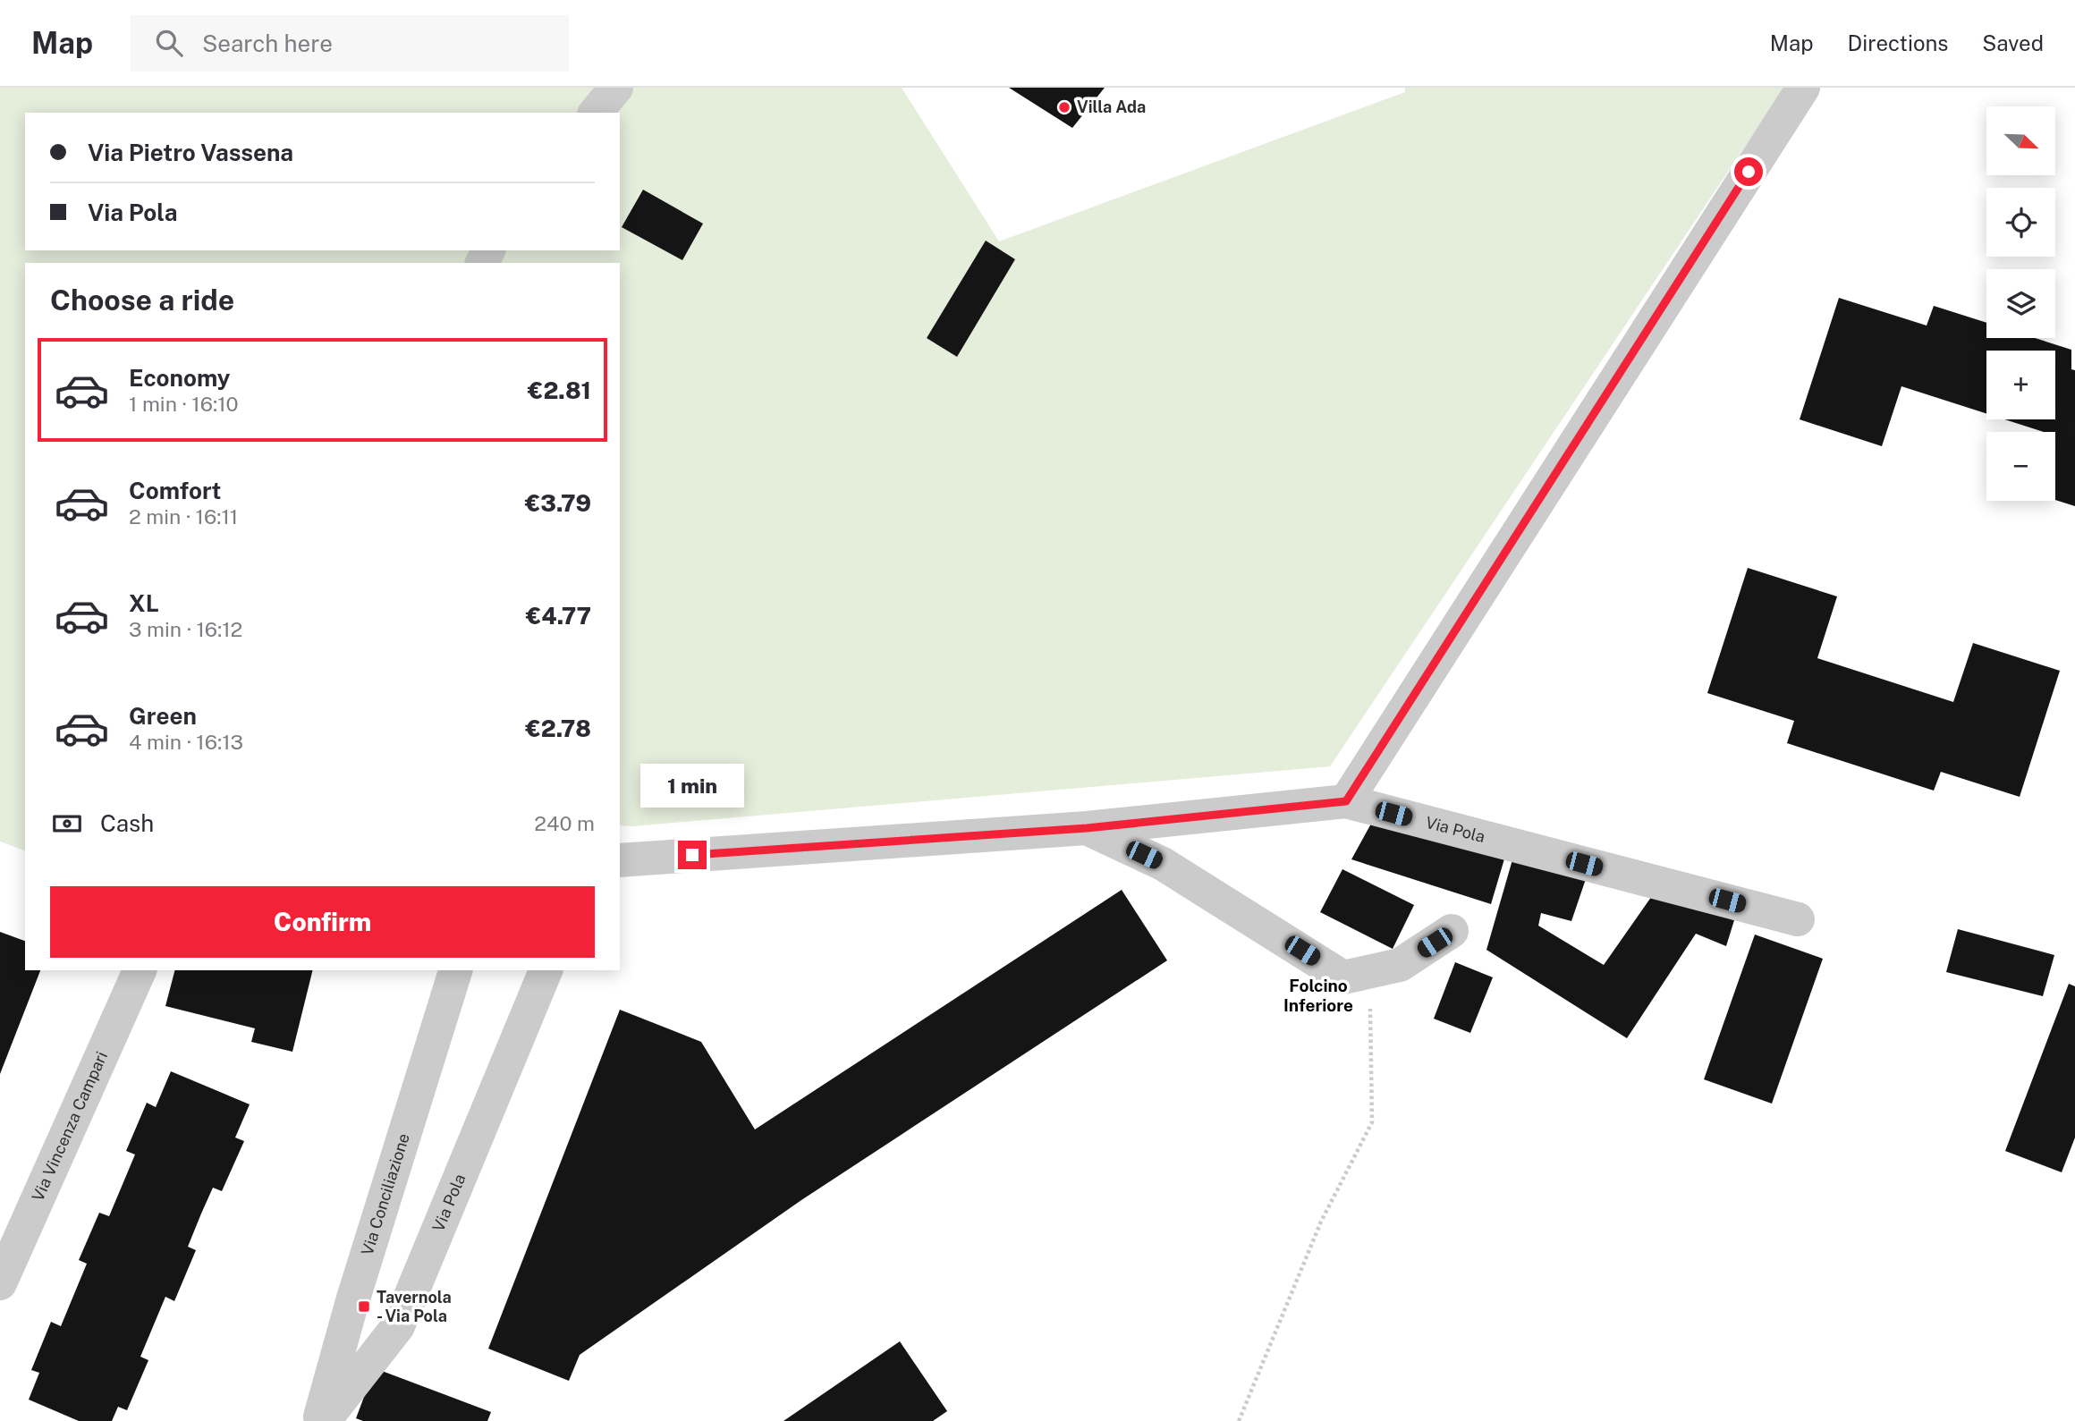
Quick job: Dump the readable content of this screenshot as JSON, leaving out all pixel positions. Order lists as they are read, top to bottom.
{
  "streets": {
    "street": ["Via Pola", "Via Vincenza Campari", "Via Conciliazione"]
  },
  "crossings": [
    ["Via Pola", "Via Conciliazione"]
  ],
  "districts": ["Folcino Inferiore"],
  "places": {
    "other": ["Villa Ada"],
    "transit": ["Tavernola - Via Pola"]
  },
  "north": "bottom right",
  "page": {
    "header": "Map",
    "search": "Search here",
    "nav": ["Map", "Directions", "Saved"],
    "map_buttons": ["+", "−"],
    "banner": ["Via Pietro Vassena", "Via Pola"],
    "heading": "Choose a ride",
    "list": [
      {
        "name": "Economy",
        "note": "1 min · 16:10",
        "value": "€2.81"
      },
      {
        "name": "Comfort",
        "note": "2 min · 16:11",
        "value": "€3.79"
      },
      {
        "name": "XL",
        "note": "3 min · 16:12",
        "value": "€4.77"
      },
      {
        "name": "Green",
        "note": "4 min · 16:13",
        "value": "€2.78"
      }
    ],
    "bubble": "1 min",
    "pay": ["Cash", "240 m"],
    "buttons": "Confirm"
  }
}
